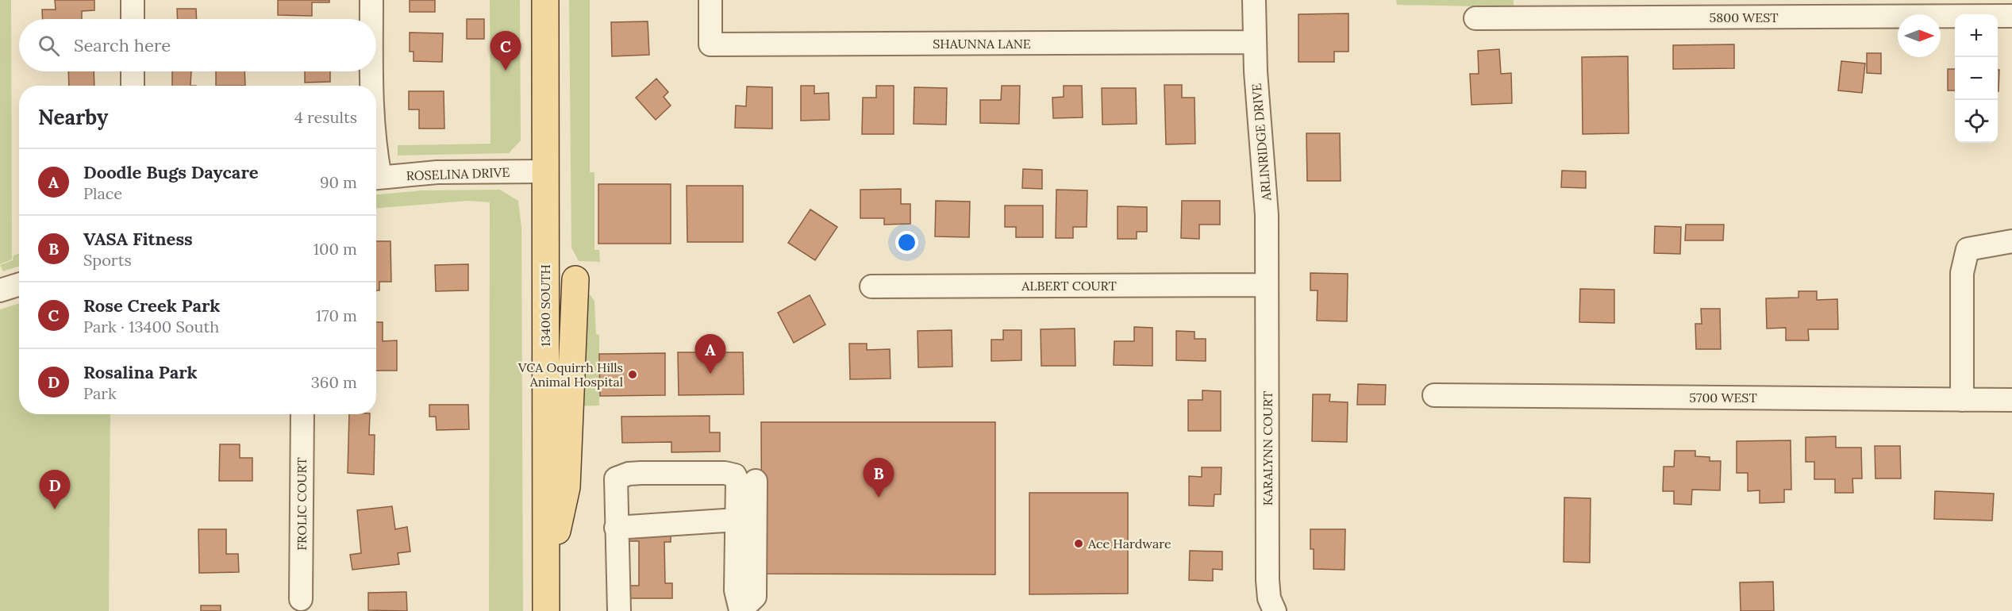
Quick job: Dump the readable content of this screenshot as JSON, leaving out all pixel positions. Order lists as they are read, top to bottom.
{
  "streets": {
    "main road": ["13400 SOUTH"],
    "street": [
      "5800 WEST",
      "SHAUNNA LANE",
      "ARLINRIDGE DRIVE",
      "ROSELINA DRIVE",
      "ALBERT COURT",
      "5700 WEST",
      "KARALYNN COURT",
      "FROLIC COURT"
    ]
  },
  "crossings": [
    ["SHAUNNA LANE", "ARLINRIDGE DRIVE"],
    ["ARLINRIDGE DRIVE", "ALBERT COURT"],
    ["ARLINRIDGE DRIVE", "KARALYNN COURT"],
    ["ROSELINA DRIVE", "13400 SOUTH"],
    ["ALBERT COURT", "KARALYNN COURT"]
  ],
  "places": ["VCA Oquirrh Hills Animal Hospital", "Ace Hardware"],
  "north": "right",
  "page": {
    "map_buttons": ["+", "−"],
    "search": "Search here",
    "pins": [
      "C",
      "A",
      "B",
      "D"
    ],
    "heading": ["Nearby", "4 results"],
    "list": [
      {
        "mark": "A",
        "name": "Doodle Bugs Daycare",
        "note": "Place",
        "value": "90 m"
      },
      {
        "mark": "B",
        "name": "VASA Fitness",
        "note": "Sports",
        "value": "100 m"
      },
      {
        "mark": "C",
        "name": "Rose Creek Park",
        "note": "Park · 13400 South",
        "value": "170 m"
      },
      {
        "mark": "D",
        "name": "Rosalina Park",
        "note": "Park",
        "value": "360 m"
      }
    ]
  }
}
